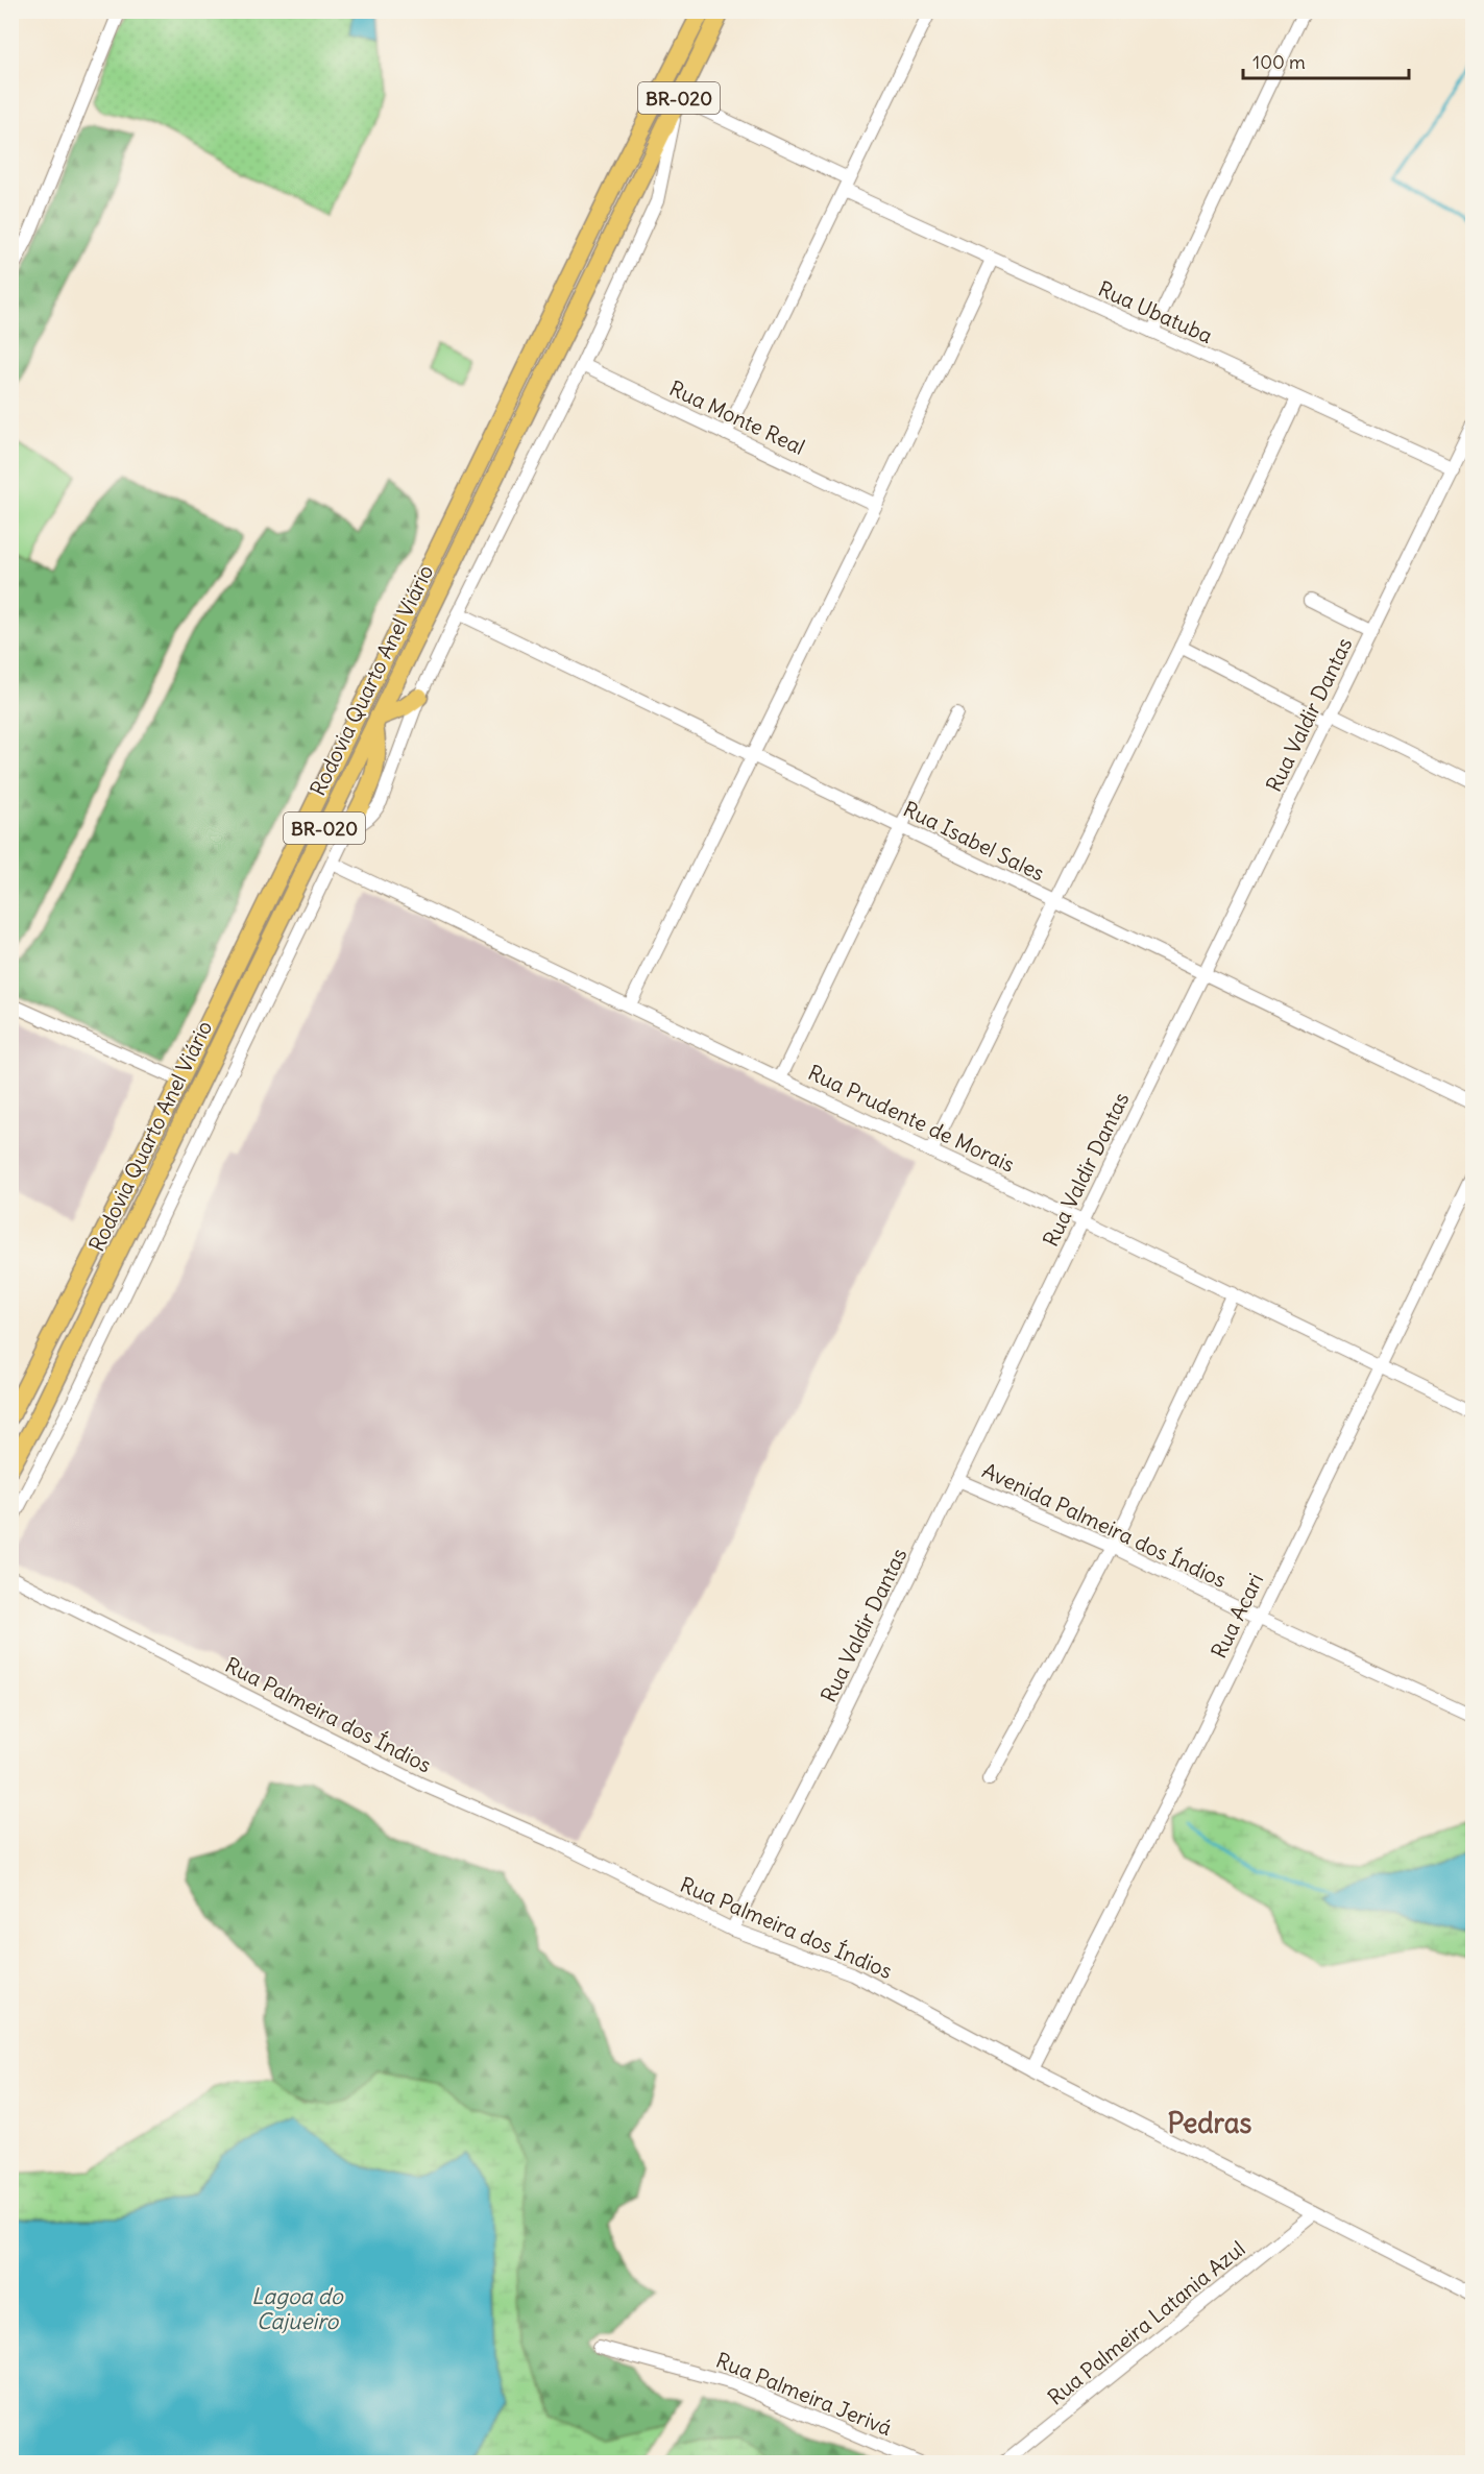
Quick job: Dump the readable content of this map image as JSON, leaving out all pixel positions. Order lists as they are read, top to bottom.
{
  "streets": {
    "highway": ["BR-020", "Rodovia Quarto Anel Viário"],
    "street": [
      "Rua Ubatuba",
      "Rua Monte Real",
      "Rua Valdir Dantas",
      "Rua Isabel Sales",
      "Rua Prudente de Morais",
      "Avenida Palmeira dos Índios",
      "Rua Acari",
      "Rua Palmeira dos Índios",
      "Rua Palmeira Latania Azul",
      "Rua Palmeira Jerivá"
    ]
  },
  "crossings": [
    ["Rua Ubatuba", "Rodovia Quarto Anel Viário"],
    ["Rua Ubatuba", "Rua Valdir Dantas"],
    ["Rua Valdir Dantas", "Rua Isabel Sales"],
    ["Rua Valdir Dantas", "Rua Prudente de Morais"],
    ["Rua Valdir Dantas", "Avenida Palmeira dos Índios"],
    ["Rua Valdir Dantas", "Rua Palmeira dos Índios"],
    ["Rua Prudente de Morais", "Rua Acari"],
    ["Avenida Palmeira dos Índios", "Rua Acari"],
    ["Rua Acari", "Rua Palmeira dos Índios"],
    ["Rua Palmeira dos Índios", "Rua Palmeira Latania Azul"]
  ],
  "districts": ["Pedras"],
  "water": ["Lagoa do Cajueiro"],
  "scale_bar": "100 m"
}
